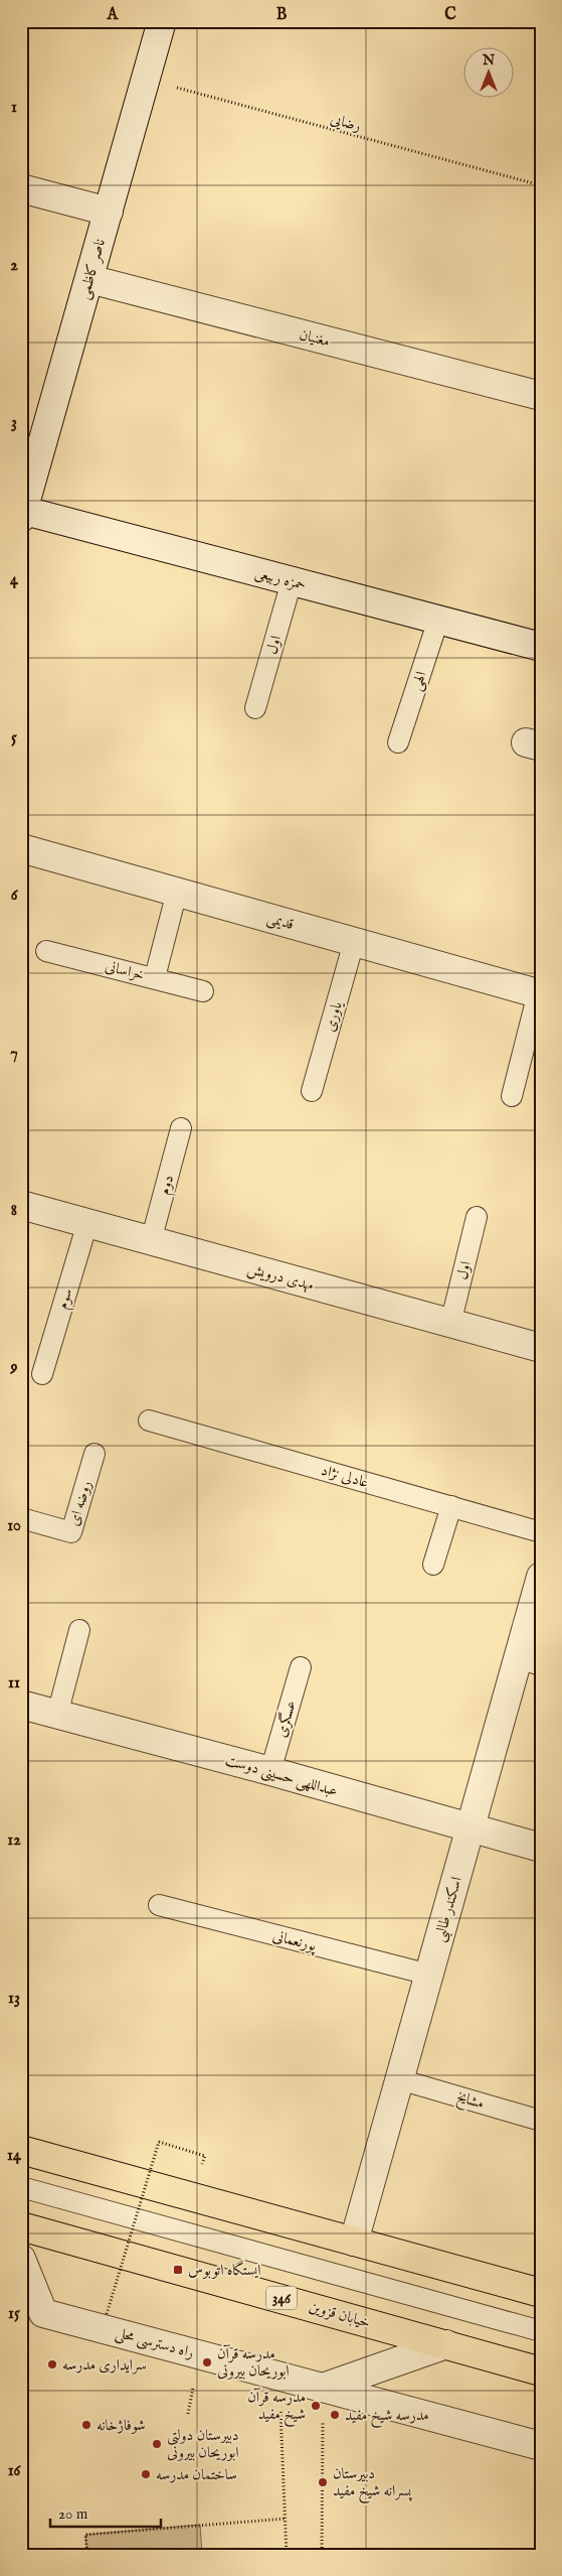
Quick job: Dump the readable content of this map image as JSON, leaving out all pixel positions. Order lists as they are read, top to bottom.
{
  "streets": {
    "main road": ["346", "خیابان قزوین"],
    "street": [
      "ناصر کاظمی",
      "مغنیان",
      "حمزه ربیعی",
      "قدیمی",
      "مهدی درویش",
      "عبداللهی حسینی دوست",
      "اسکندر طالبی",
      "راه دسترسی محلی"
    ],
    "lane": [
      "اول",
      "الهی",
      "خراسانی",
      "یاوری",
      "دوم",
      "سوم",
      "عادلی نژاد",
      "روضه ای",
      "عسگری",
      "پورنعمانی",
      "مشایخ"
    ],
    "path": ["رضایی"]
  },
  "crossings": [
    ["رضایی", "ناصر کاظمی"],
    ["ناصر کاظمی", "مغنیان"],
    ["ناصر کاظمی", "حمزه ربیعی"],
    ["حمزه ربیعی", "اول"],
    ["حمزه ربیعی", "الهی"],
    ["اول", "مهدی درویش"],
    ["قدیمی", "یاوری"],
    ["دوم", "مهدی درویش"],
    ["مهدی درویش", "سوم"],
    ["عسگری", "عبداللهی حسینی دوست"],
    ["عبداللهی حسینی دوست", "اسکندر طالبی"],
    ["اسکندر طالبی", "پورنعمانی"],
    ["اسکندر طالبی", "مشایخ"]
  ],
  "places": {
    "transit": ["ایستگاه اتوبوس"],
    "other": [
      "مدرسه قرآن ابوریحان بیرونی",
      "سرایداری مدرسه",
      "مدرسه قرآن شیخ مفید",
      "مدرسه شیخ مفید",
      "شوفاژخانه",
      "دبیرستان دولتی ابوریحان بیرونی",
      "ساختمان مدرسه",
      "دبیرستان پسرانه شیخ مفید"
    ]
  },
  "scale_bar": "20 m",
  "north": "top",
  "grid": {
    "columns": ["A", "B", "C"],
    "rows": [
      "1",
      "2",
      "3",
      "4",
      "5",
      "6",
      "7",
      "8",
      "9",
      "10",
      "11",
      "12",
      "13",
      "14",
      "15",
      "16"
    ]
  }
}
